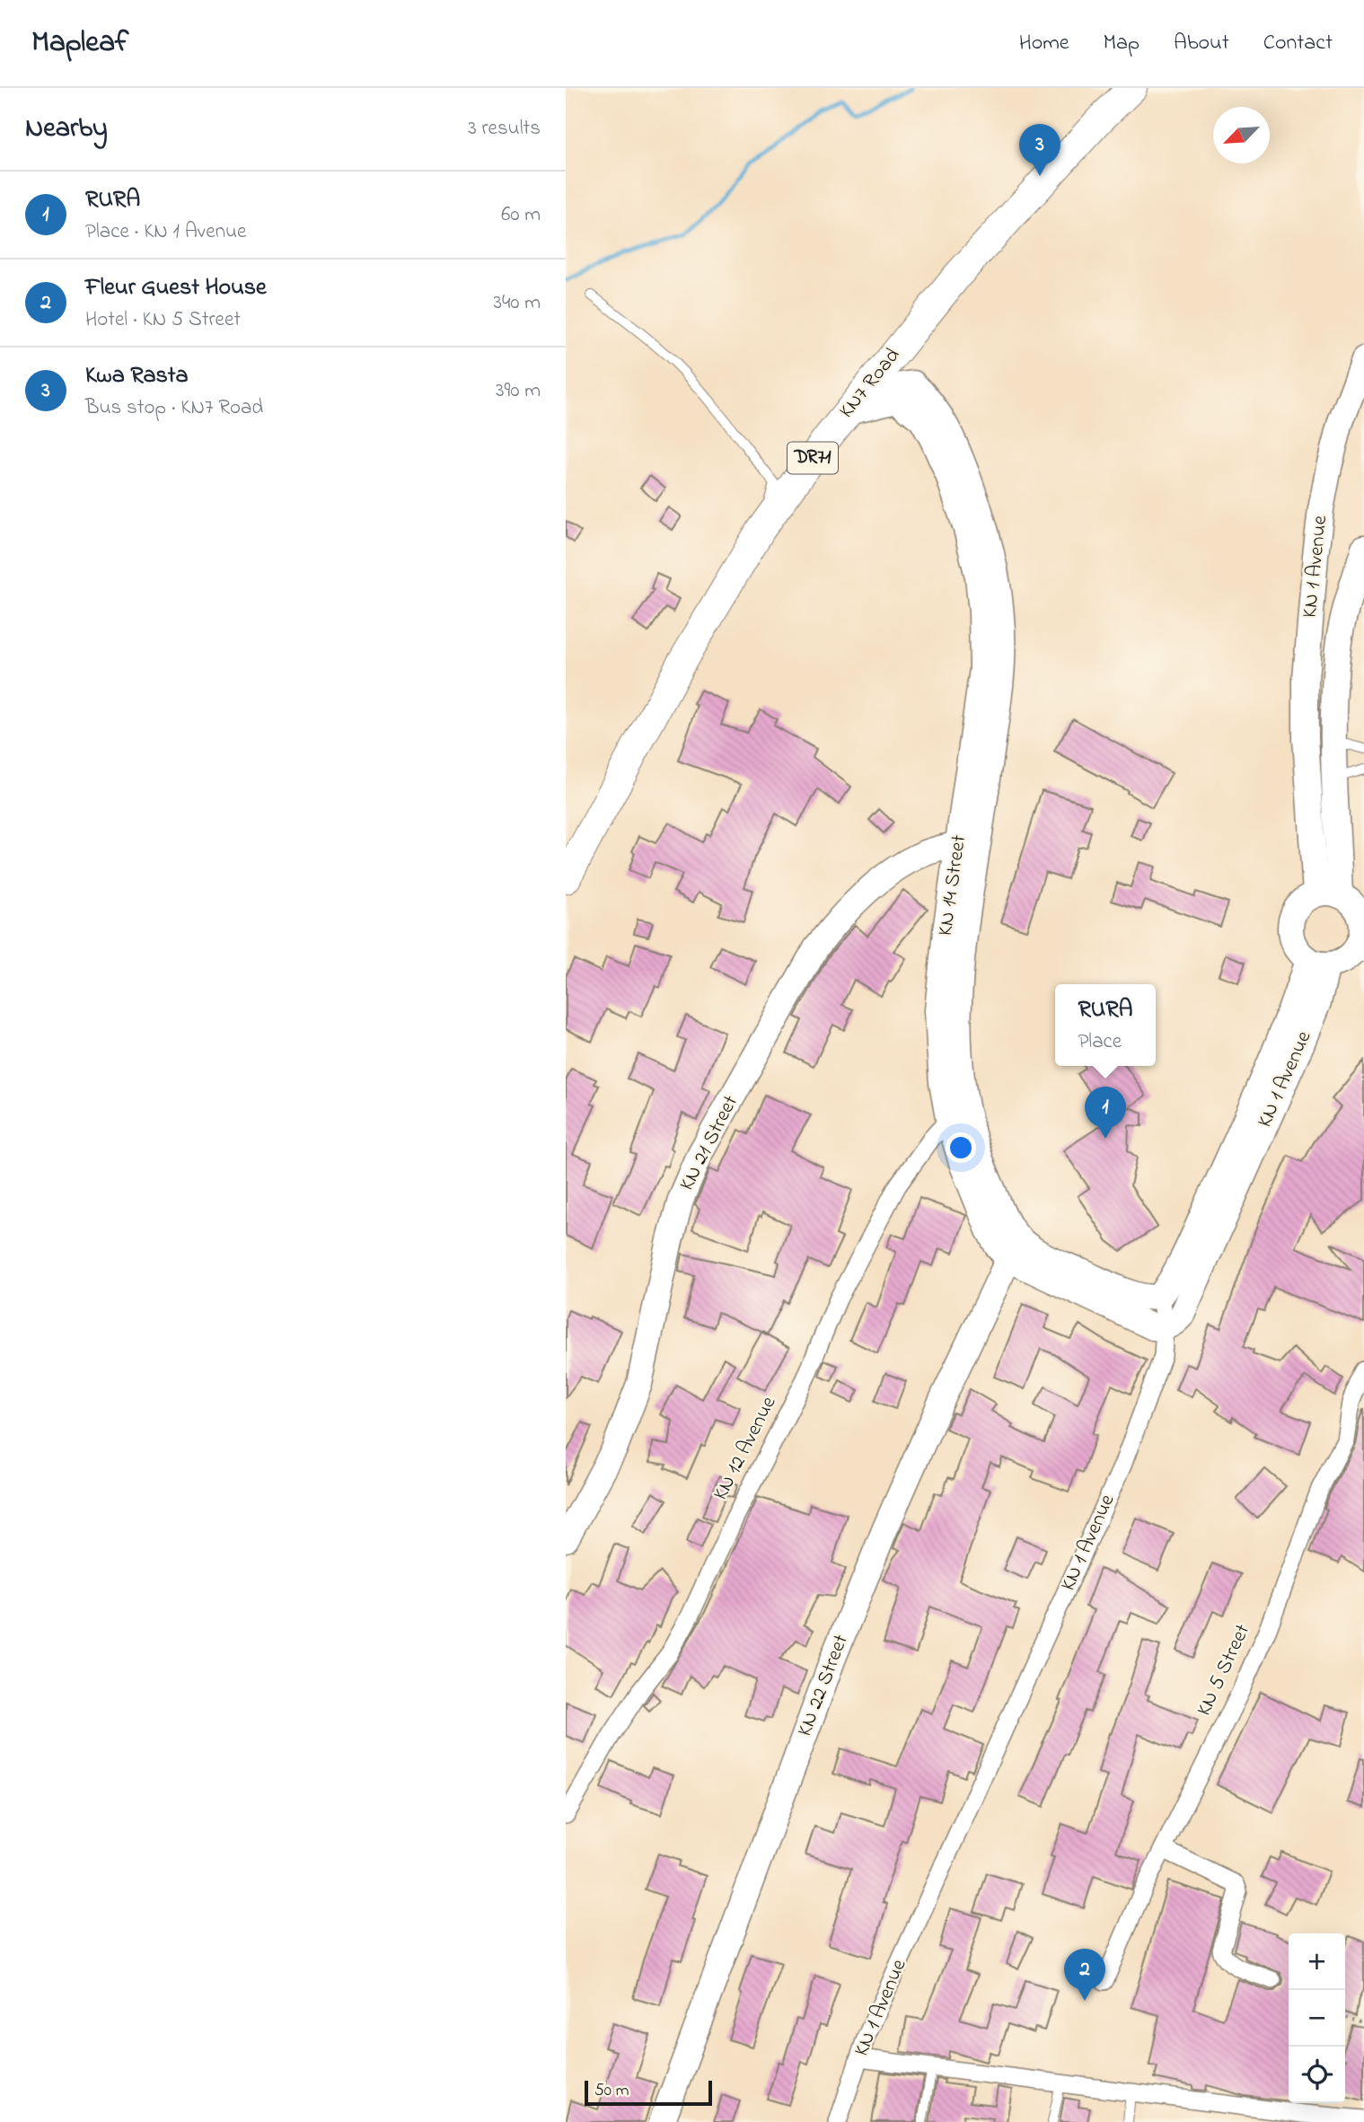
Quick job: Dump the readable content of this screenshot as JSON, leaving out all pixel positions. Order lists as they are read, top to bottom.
{
  "streets": {
    "main road": ["KN7 Road", "DR71"],
    "street": [
      "KN 1 Avenue",
      "KN 14 Street",
      "KN 21 Street",
      "KN 12 Avenue",
      "KN 5 Street",
      "KN 22 Street"
    ]
  },
  "crossings": [
    ["KN7 Road", "KN 14 Street"],
    ["KN 1 Avenue", "KN 14 Street"],
    ["KN 14 Street", "KN 21 Street"],
    ["KN 14 Street", "KN 12 Avenue"],
    ["KN 14 Street", "KN 22 Street"]
  ],
  "scale_bar": "50 m",
  "north": "bottom left",
  "page": {
    "header": "Mapleaf",
    "nav": [
      "Home",
      "Map",
      "About",
      "Contact"
    ],
    "heading": ["Nearby", "3 results"],
    "pins": ["3", "1", "2"],
    "list": [
      {
        "mark": "1",
        "name": "RURA",
        "note": "Place · KN 1 Avenue",
        "value": "60 m"
      },
      {
        "mark": "2",
        "name": "Fleur Guest House",
        "note": "Hotel · KN 5 Street",
        "value": "340 m"
      },
      {
        "mark": "3",
        "name": "Kwa Rasta",
        "note": "Bus stop · KN7 Road",
        "value": "390 m"
      }
    ],
    "popup": ["RURA", "Place"],
    "map_buttons": ["+", "−"],
    "scale": "50 m"
  }
}
